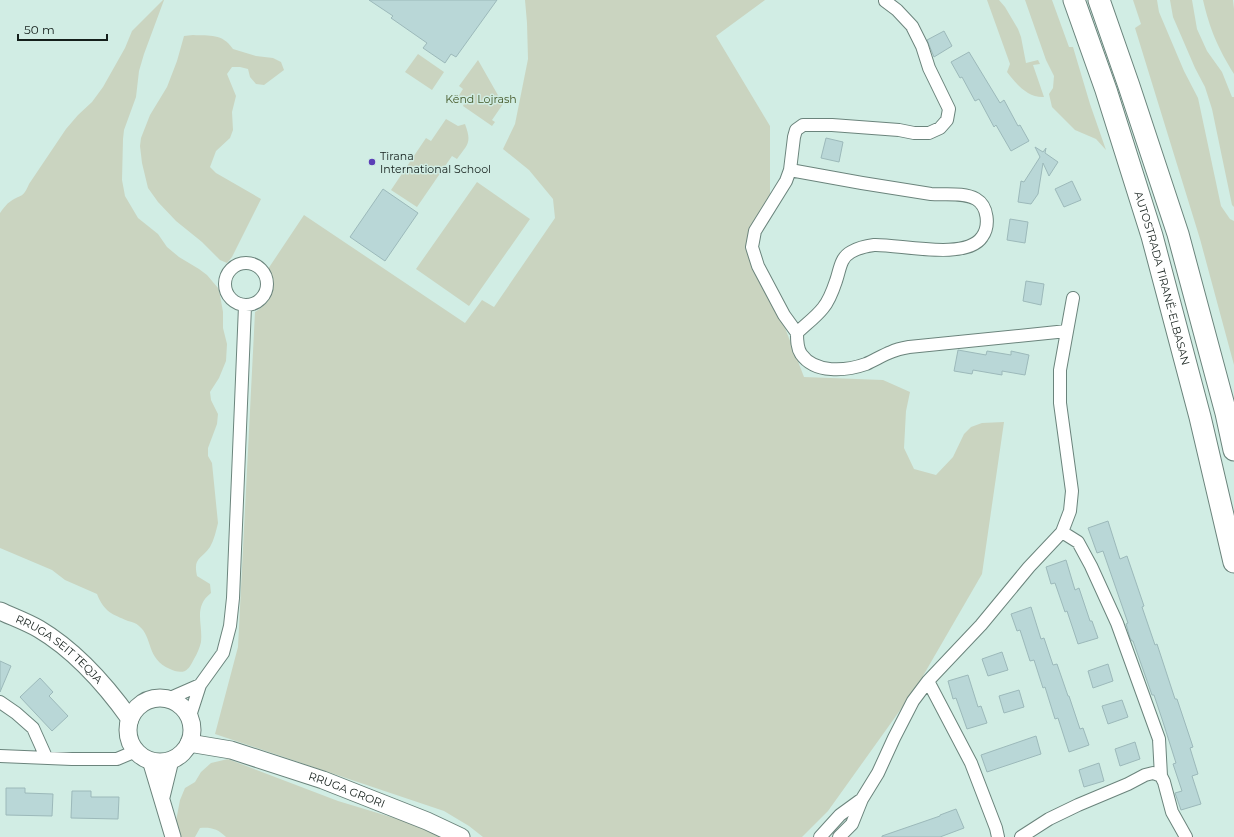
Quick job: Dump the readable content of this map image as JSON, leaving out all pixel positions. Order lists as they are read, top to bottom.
{
  "streets": {
    "highway": ["AUTOSTRADA TIRANË-ELBASAN"],
    "main road": ["RRUGA SEIT TEQJA", "RRUGA GRORI"]
  },
  "crossings": [
    ["RRUGA SEIT TEQJA", "RRUGA GRORI"]
  ],
  "parks": ["Kënd Lojrash"],
  "places": ["Tirana International School"],
  "scale_bar": "50 m"
}
